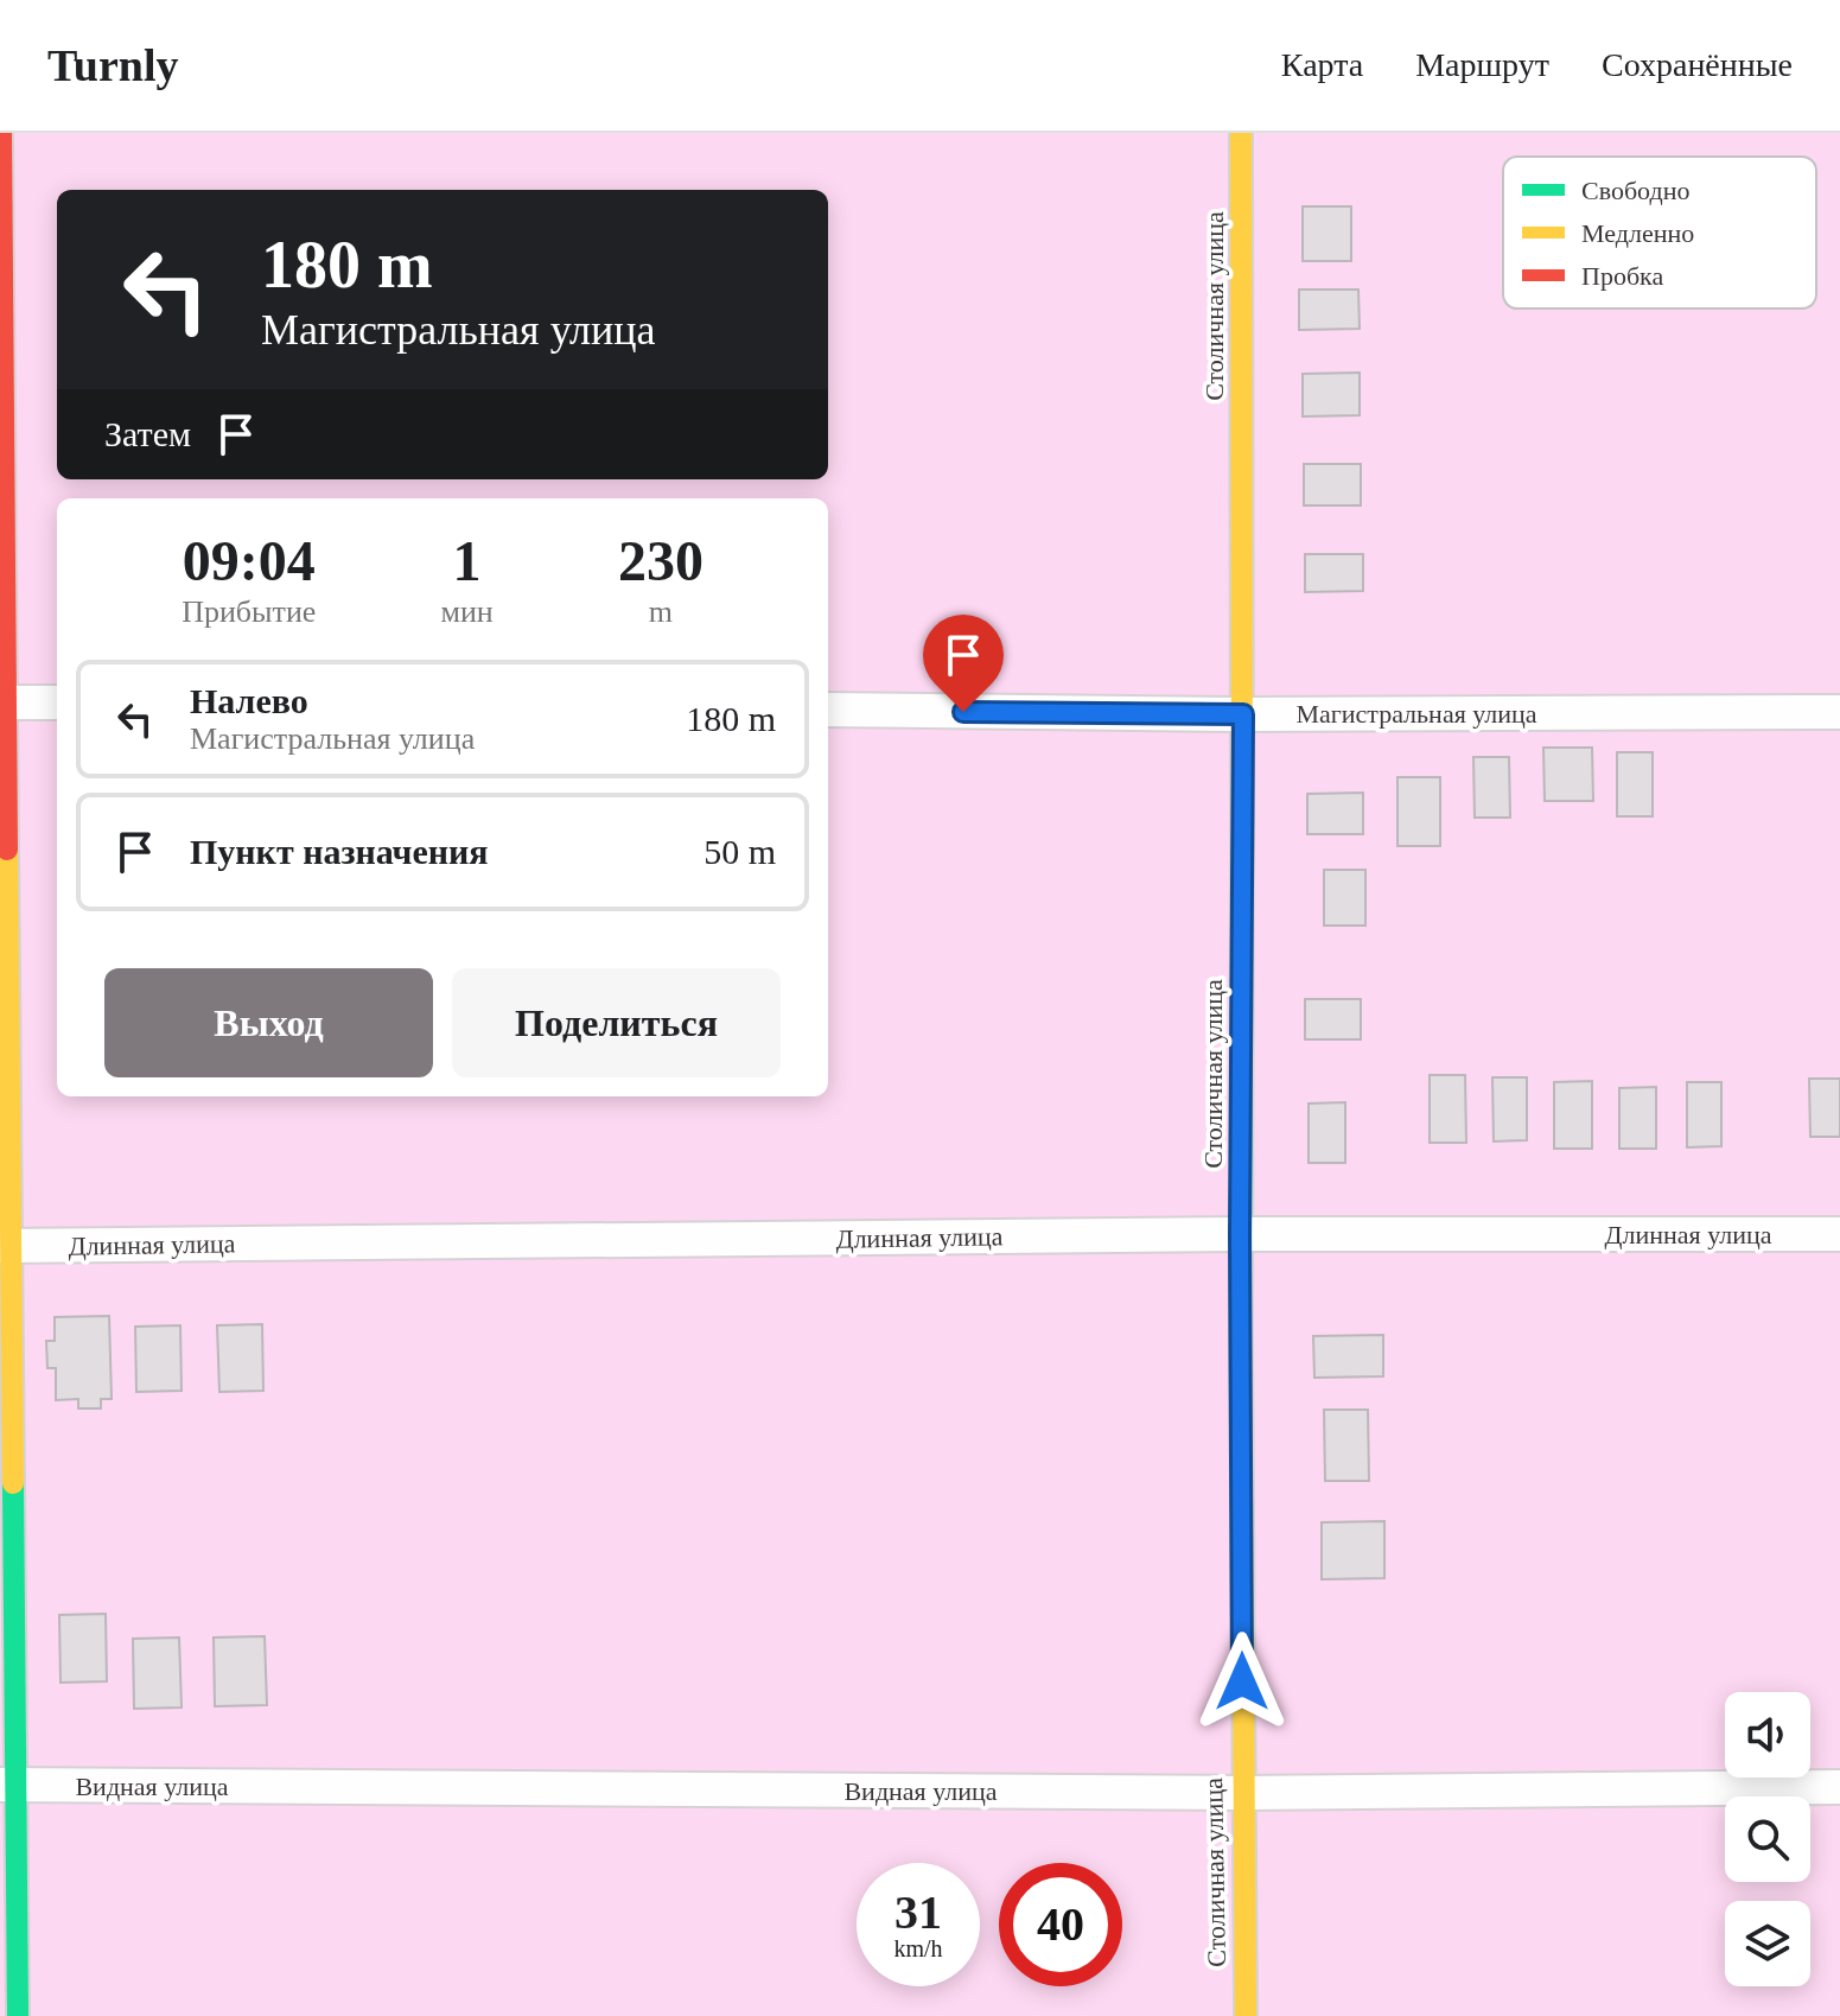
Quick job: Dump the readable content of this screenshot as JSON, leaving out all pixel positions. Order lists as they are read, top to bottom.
{
  "streets": {
    "street": [
      "Столичная улица",
      "Магистральная улица",
      "Длинная улица",
      "Видная улица"
    ]
  },
  "crossings": [
    ["Столичная улица", "Магистральная улица"],
    ["Столичная улица", "Длинная улица"],
    ["Столичная улица", "Видная улица"]
  ],
  "legend": ["Свободно", "Медленно", "Пробка"],
  "page": {
    "header": "Turnly",
    "nav": ["Карта", "Маршрут", "Сохранённые"],
    "turn": ["180 m", "Магистральная улица"],
    "then": "Затем",
    "eta": [
      "09:04",
      "Прибытие",
      "1",
      "мин",
      "230",
      "m"
    ],
    "list": [
      {
        "name": "Налево",
        "note": "Магистральная улица",
        "value": "180 m"
      },
      {
        "name": "Пункт назначения",
        "value": "50 m"
      }
    ],
    "buttons": ["Выход", "Поделиться"],
    "speed": "31 km/h",
    "limit": "40"
  }
}
